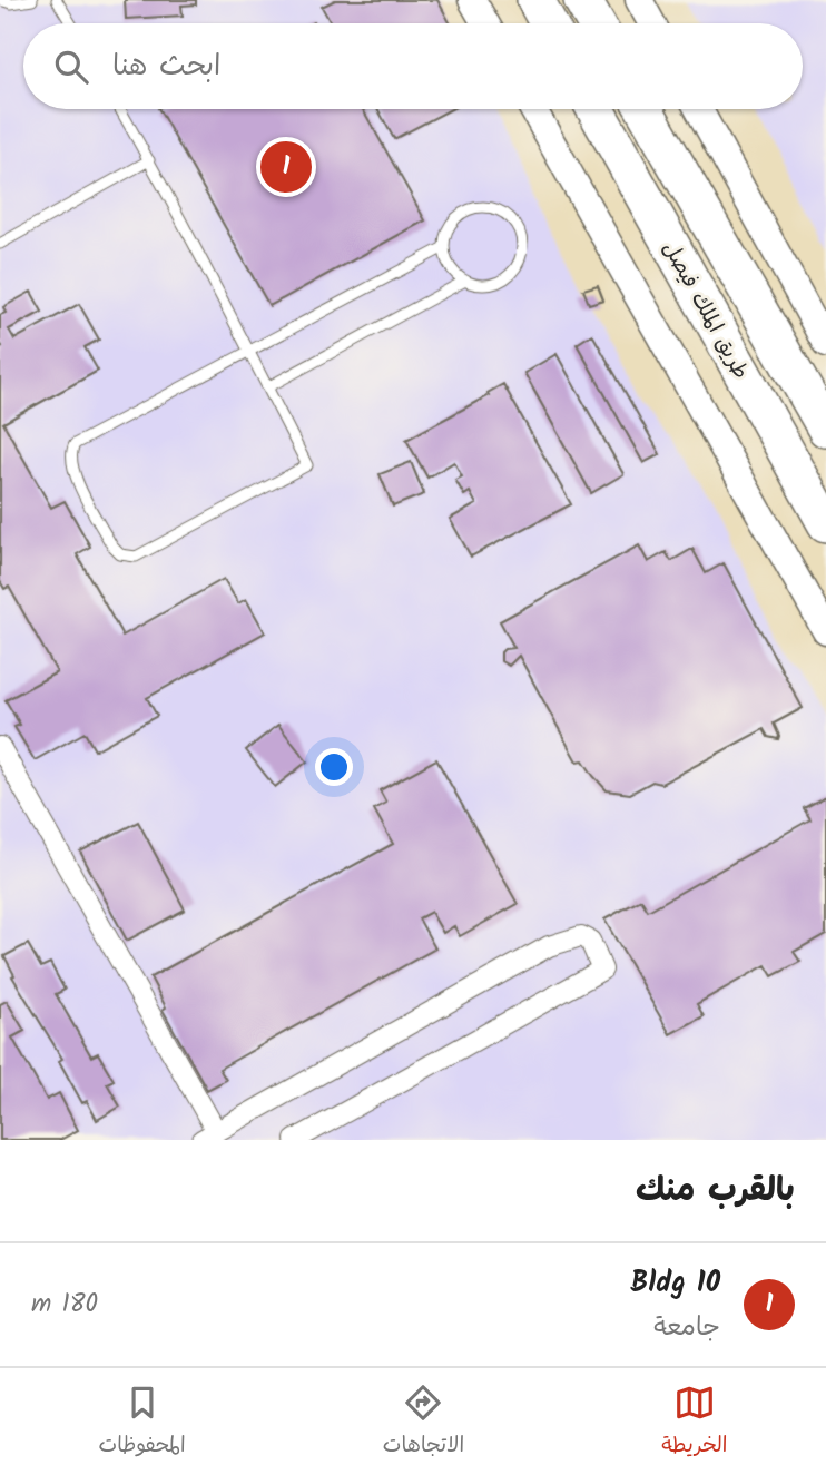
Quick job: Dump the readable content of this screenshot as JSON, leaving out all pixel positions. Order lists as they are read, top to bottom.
{
  "streets": {
    "highway": ["طريق الملك فيصل"]
  },
  "page": {
    "search": "ابحث هنا",
    "pins": "1",
    "heading": "بالقرب منك",
    "list": [
      {
        "mark": "1",
        "name": "Bldg 10",
        "note": "جامعة",
        "value": "180 m"
      }
    ],
    "nav": ["الخريطة", "الاتجاهات", "المحفوظات"]
  }
}
